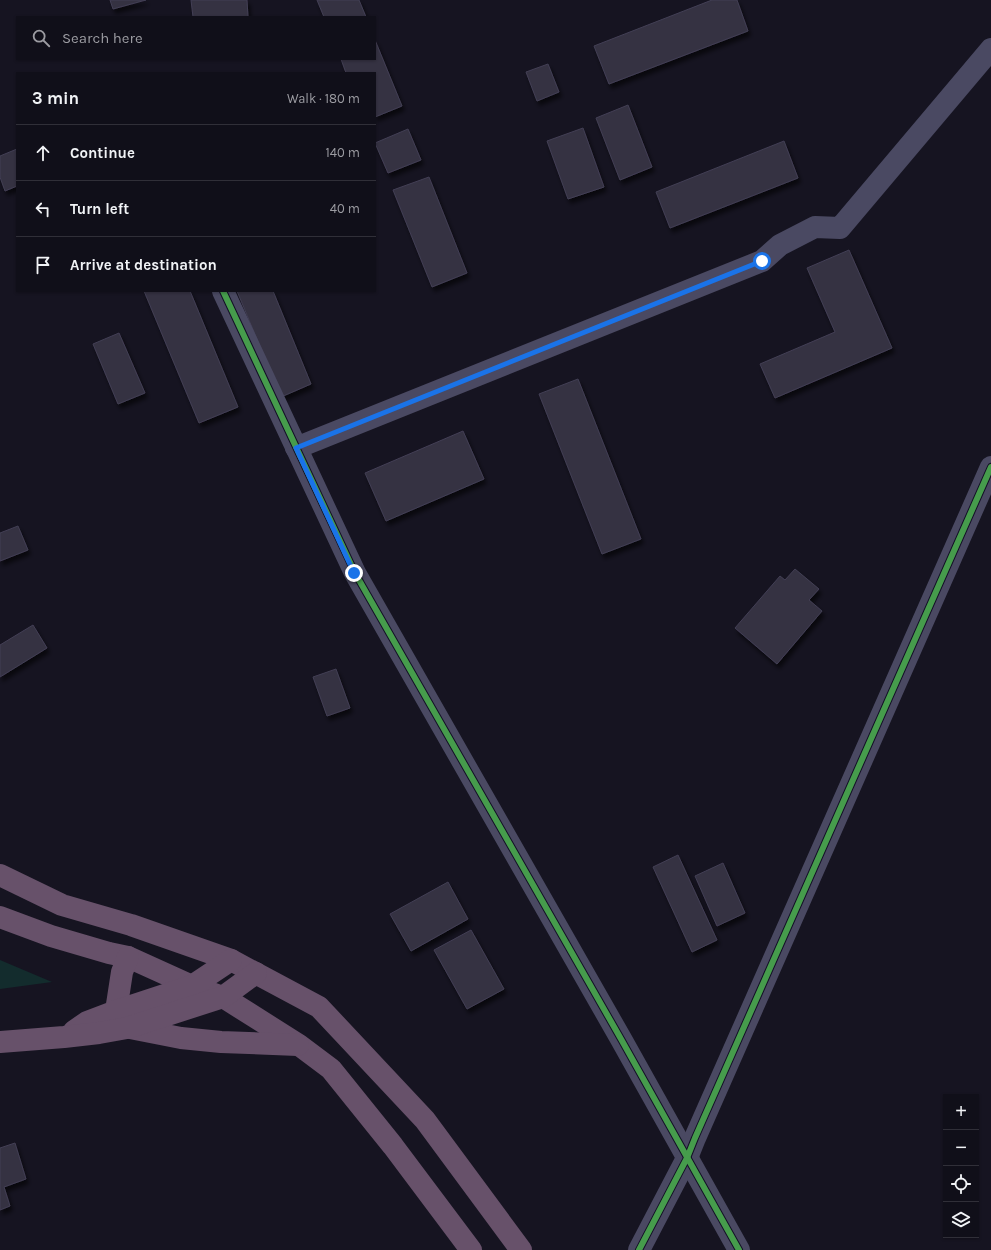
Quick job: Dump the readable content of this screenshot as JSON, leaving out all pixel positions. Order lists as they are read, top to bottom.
{
  "page": {
    "search": "Search here",
    "heading": ["3 min", "Walk · 180 m"],
    "list": [
      ["Continue", "140 m"],
      ["Turn left", "40 m"],
      "Arrive at destination"
    ],
    "map_buttons": ["+", "−"]
  }
}
